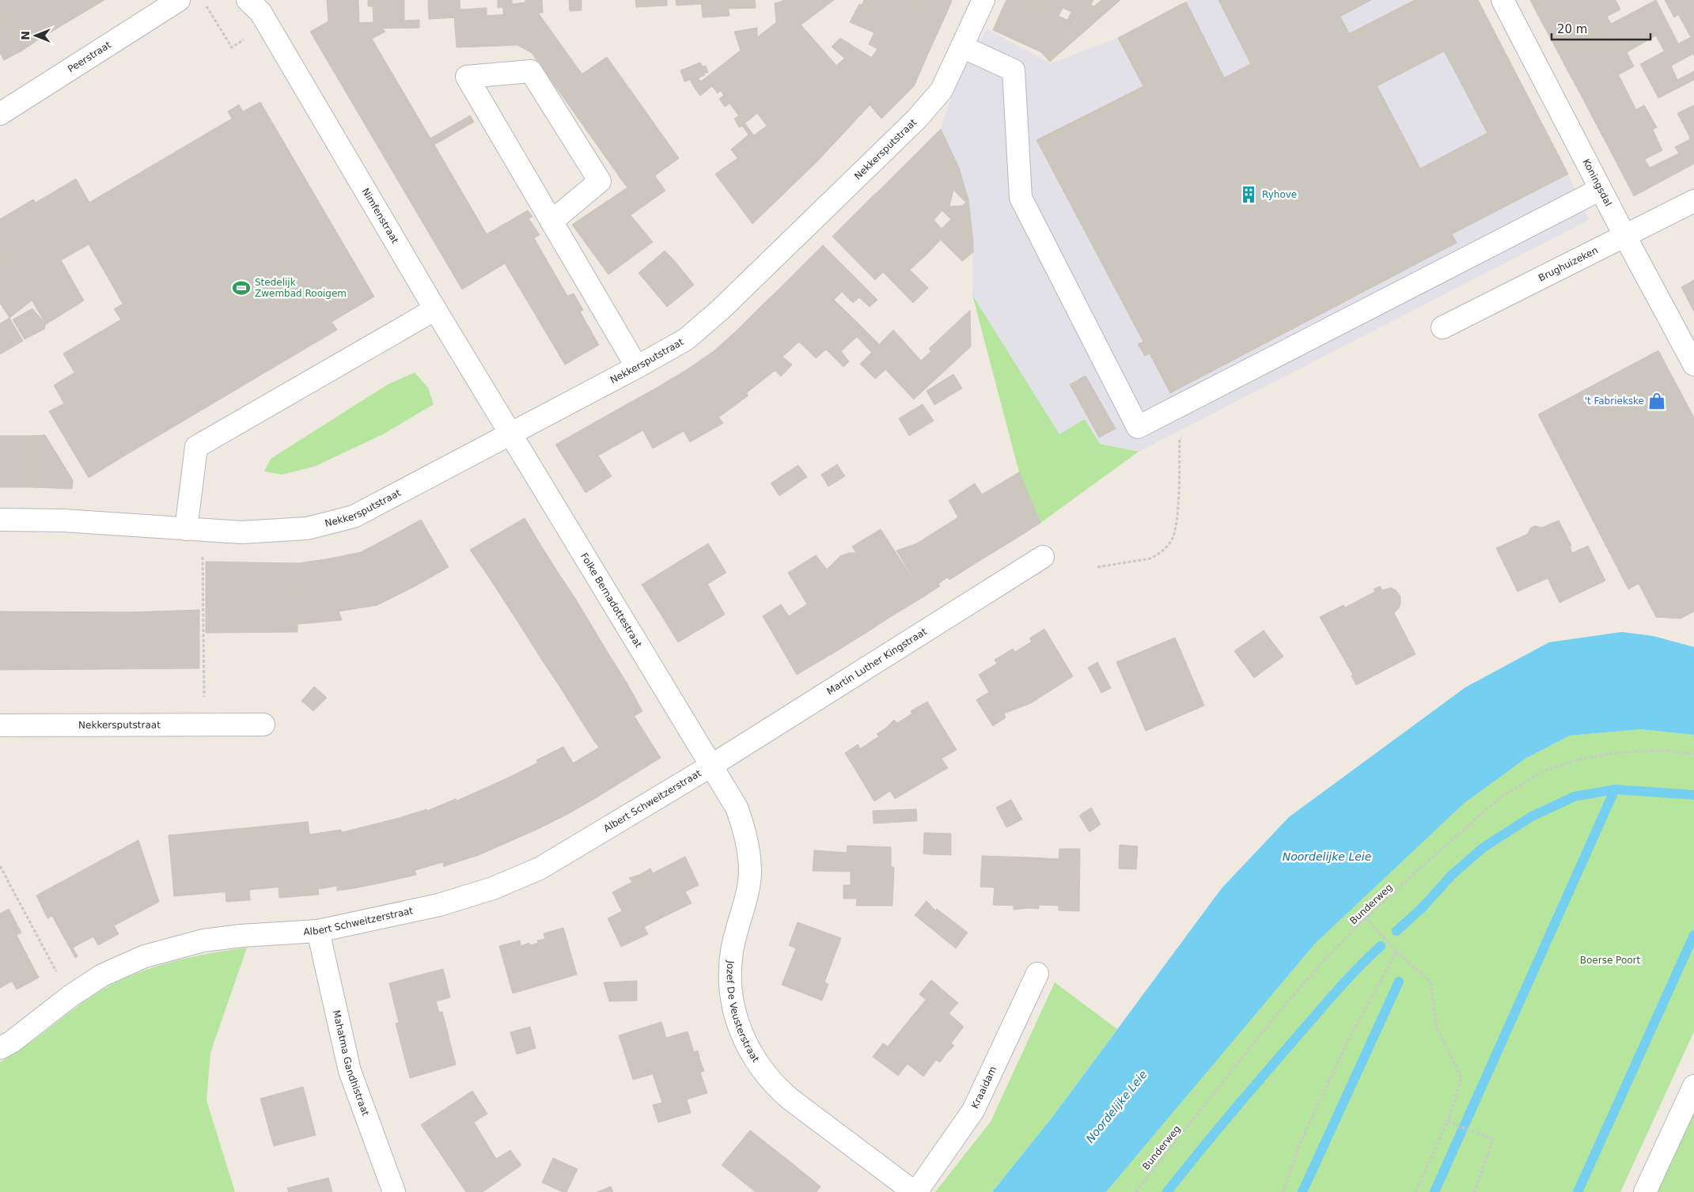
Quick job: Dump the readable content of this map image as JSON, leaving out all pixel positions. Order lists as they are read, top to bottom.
{
  "streets": {
    "street": [
      "Peerstraat",
      "Nekkersputstraat",
      "Koningsdal",
      "Nimfenstraat",
      "Brughuizeken",
      "Folke Bernadottestraat",
      "Martin Luther Kingstraat",
      "Albert Schweitzerstraat",
      "Jozef De Veusterstraat",
      "Mahatma Gandhistraat",
      "Kraaidam"
    ],
    "path": ["Bunderweg"]
  },
  "crossings": [
    ["Nekkersputstraat", "Nimfenstraat"],
    ["Nekkersputstraat", "Folke Bernadottestraat"],
    ["Koningsdal", "Brughuizeken"],
    ["Nimfenstraat", "Folke Bernadottestraat"],
    ["Folke Bernadottestraat", "Martin Luther Kingstraat"],
    ["Folke Bernadottestraat", "Albert Schweitzerstraat"],
    ["Folke Bernadottestraat", "Jozef De Veusterstraat"],
    ["Martin Luther Kingstraat", "Albert Schweitzerstraat"],
    ["Martin Luther Kingstraat", "Jozef De Veusterstraat"],
    ["Albert Schweitzerstraat", "Jozef De Veusterstraat"],
    ["Albert Schweitzerstraat", "Mahatma Gandhistraat"],
    ["Jozef De Veusterstraat", "Kraaidam"]
  ],
  "water": ["Noordelijke Leie"],
  "parks": ["Boerse Poort"],
  "places": {
    "building": ["Ryhove"],
    "sports": ["Stedelijk Zwembad Rooigem"],
    "shop": ["'t Fabriekske"]
  },
  "scale_bar": "20 m",
  "north": "left"
}
